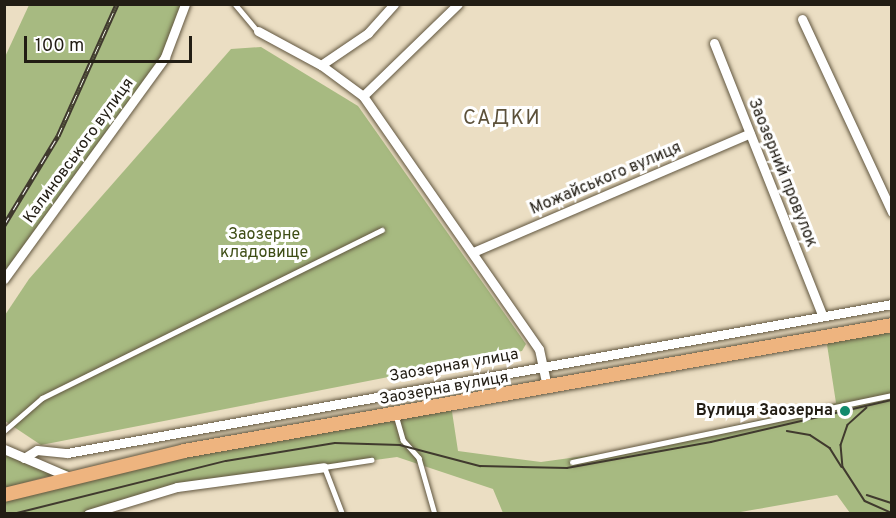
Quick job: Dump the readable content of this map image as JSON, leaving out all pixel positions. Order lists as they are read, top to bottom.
{
  "streets": {
    "main road": ["Заозерна вулиця"],
    "street": [
      "Калиновського вулиця",
      "Заозерний провулок",
      "Можайського вулиця",
      "Заозерная улица"
    ]
  },
  "crossings": [
    ["Заозерний провулок", "Можайського вулиця"],
    ["Заозерний провулок", "Заозерная улица"]
  ],
  "districts": ["САДКИ"],
  "parks": ["Заозерне кладовище"],
  "places": ["Вулиця Заозерна"],
  "scale_bar": "100 m"
}
